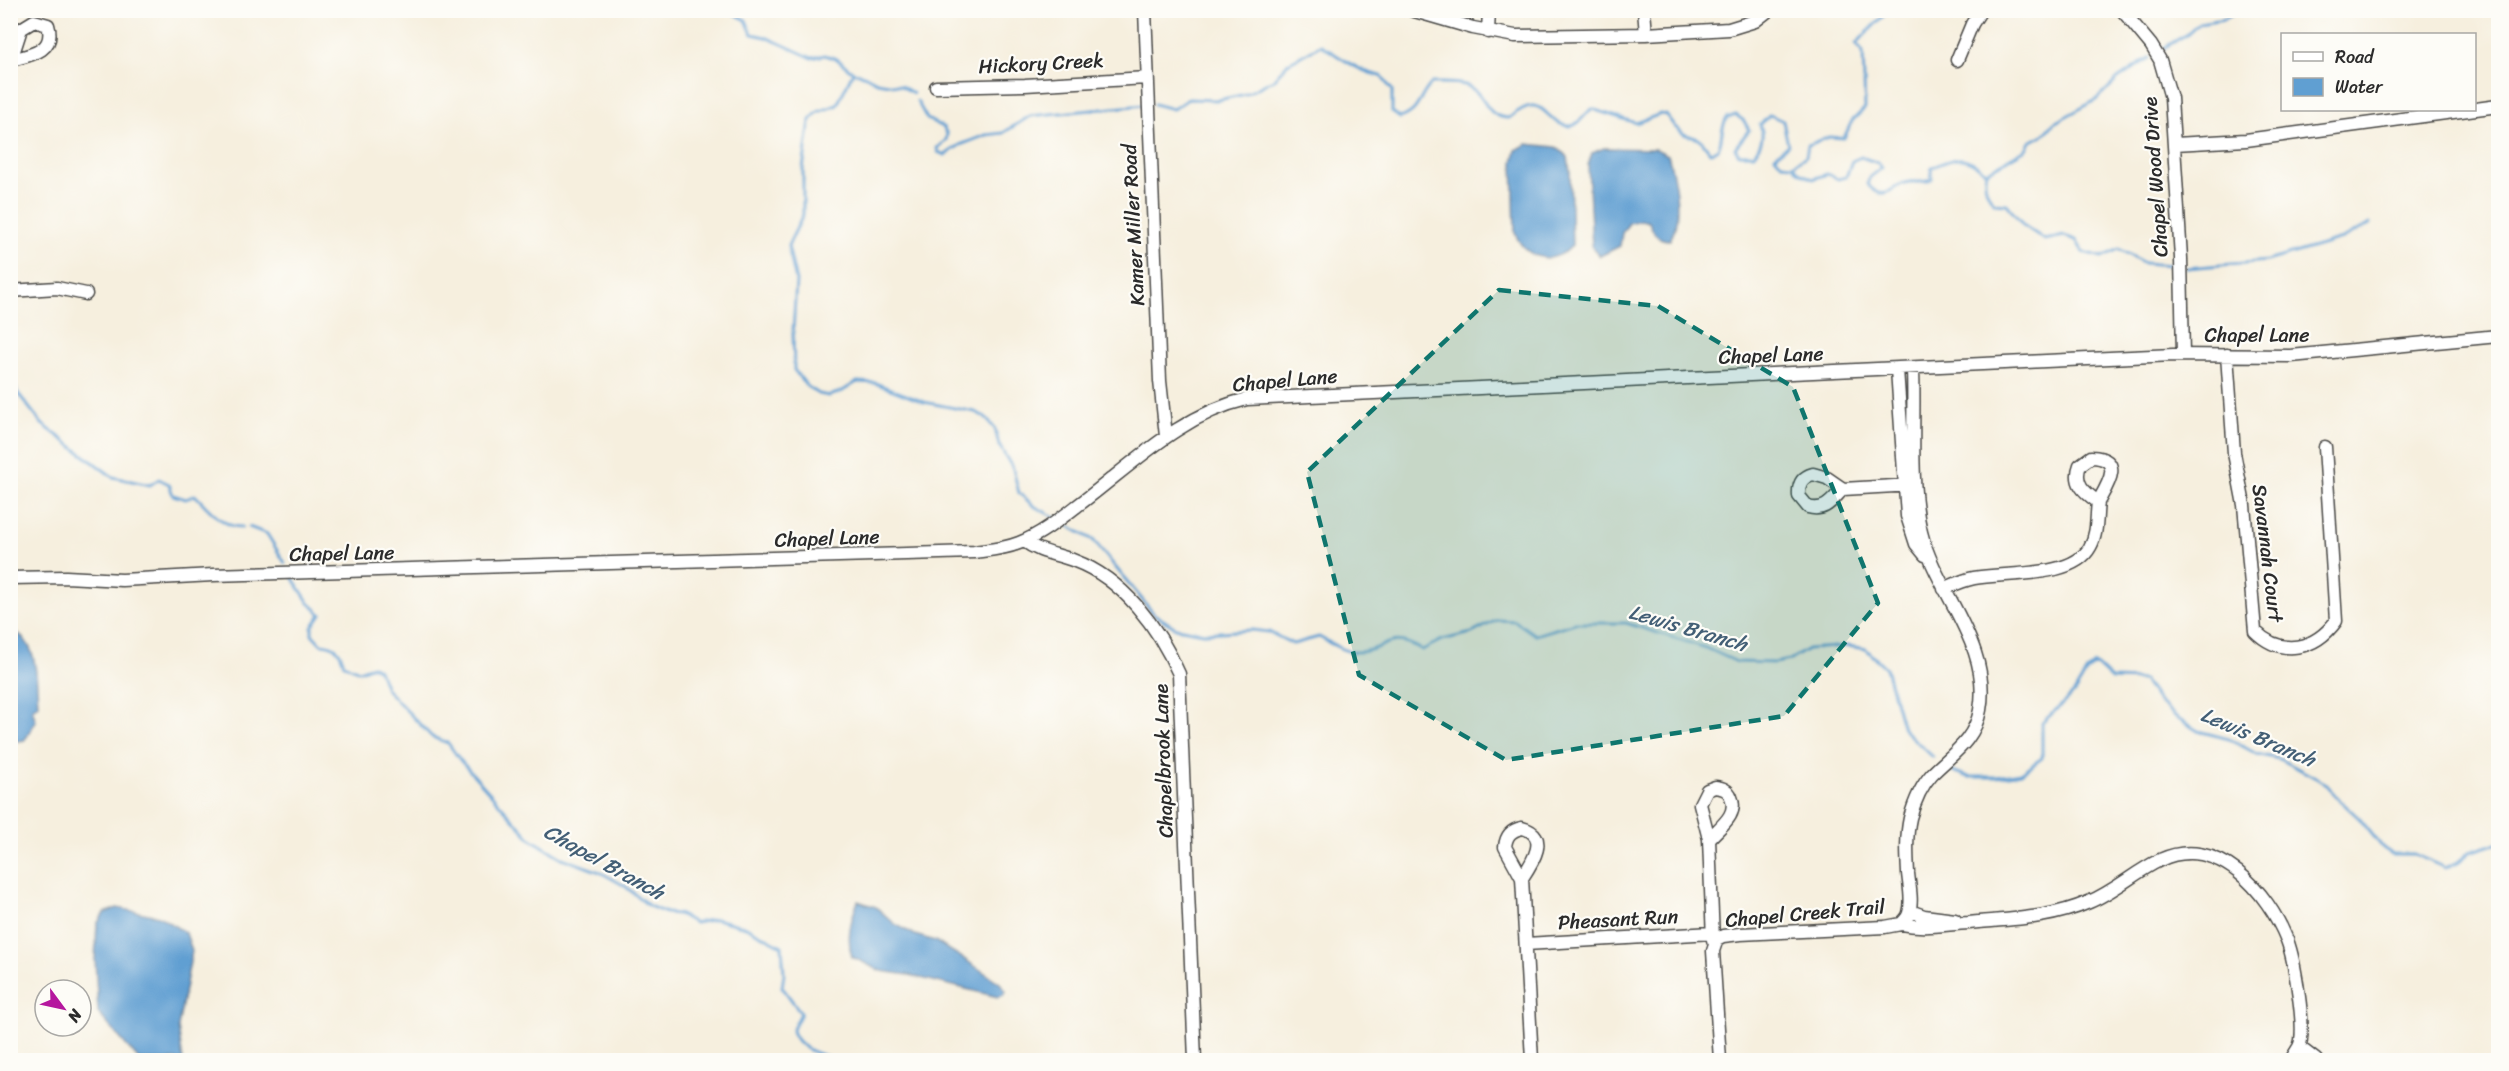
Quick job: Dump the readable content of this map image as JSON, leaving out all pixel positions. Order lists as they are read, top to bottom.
{
  "streets": {
    "street": [
      "Hickory Creek",
      "Chapel Wood Drive",
      "Kamer Miller Road",
      "Chapel Lane",
      "Savannah Court",
      "Chapelbrook Lane",
      "Chapel Creek Trail",
      "Pheasant Run"
    ]
  },
  "crossings": [
    ["Hickory Creek", "Kamer Miller Road"],
    ["Chapel Wood Drive", "Chapel Lane"],
    ["Kamer Miller Road", "Chapel Lane"],
    ["Chapel Lane", "Savannah Court"],
    ["Chapel Lane", "Chapelbrook Lane"],
    ["Chapel Lane", "Chapel Creek Trail"]
  ],
  "water": ["Lewis Branch", "Chapel Branch"],
  "legend": ["Road", "Water"],
  "north": "bottom right"
}
